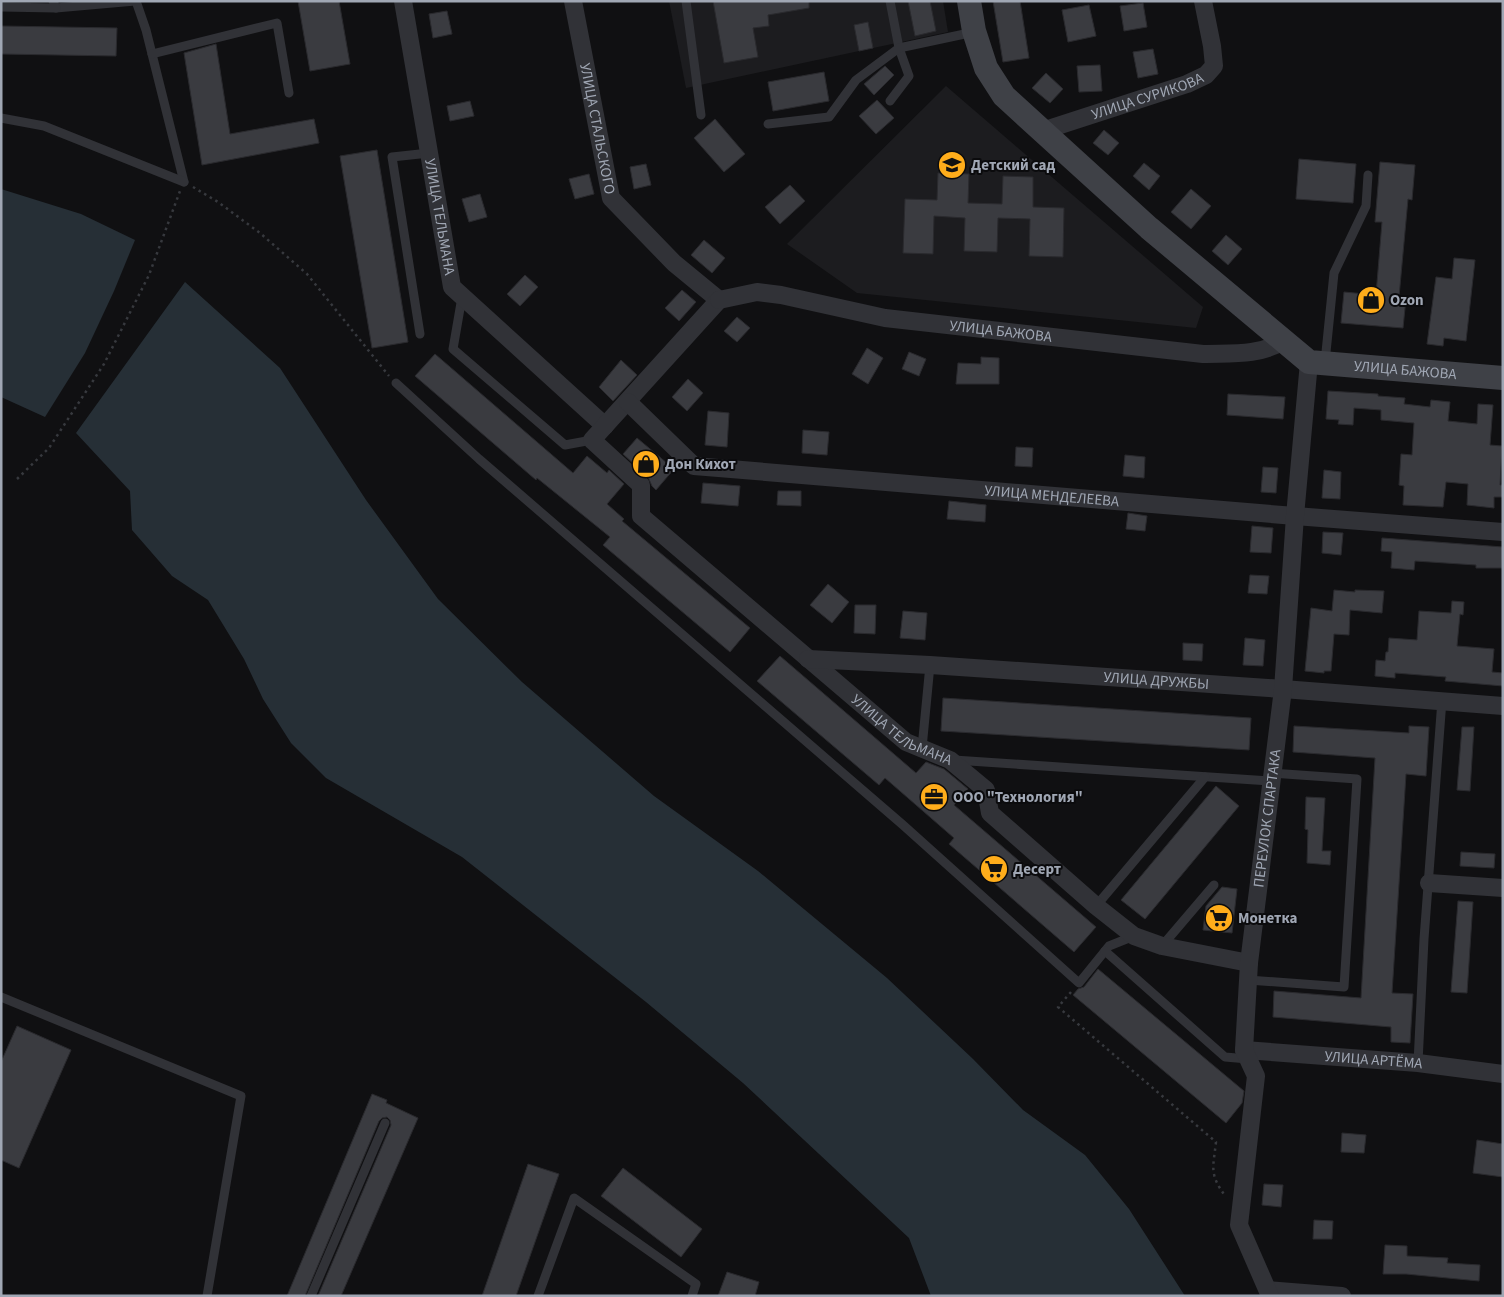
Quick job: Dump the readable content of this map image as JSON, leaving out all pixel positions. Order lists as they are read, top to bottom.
{
  "streets": {
    "main road": ["УЛИЦА БАЖОВА"],
    "street": [
      "УЛИЦА СУРИКОВА",
      "УЛИЦА СТАЛЬСКОГО",
      "УЛИЦА ТЕЛЬМАНА",
      "УЛИЦА МЕНДЕЛЕЕВА",
      "УЛИЦА ДРУЖБЫ",
      "ПЕРЕУЛОК СПАРТАКА",
      "УЛИЦА АРТЁМА"
    ]
  },
  "crossings": [
    ["УЛИЦА СТАЛЬСКОГО", "УЛИЦА БАЖОВА"],
    ["УЛИЦА ТЕЛЬМАНА", "УЛИЦА ДРУЖБЫ"],
    ["УЛИЦА ТЕЛЬМАНА", "ПЕРЕУЛОК СПАРТАКА"],
    ["УЛИЦА БАЖОВА", "ПЕРЕУЛОК СПАРТАКА"],
    ["УЛИЦА МЕНДЕЛЕЕВА", "ПЕРЕУЛОК СПАРТАКА"],
    ["УЛИЦА ДРУЖБЫ", "ПЕРЕУЛОК СПАРТАКА"],
    ["ПЕРЕУЛОК СПАРТАКА", "УЛИЦА АРТЁМА"]
  ],
  "places": {
    "school or university": ["Детский сад"],
    "shop": ["Ozon", "Дон Кихот"],
    "office": ["ООО \"Технология\""],
    "supermarket": ["Десерт", "Монетка"]
  }
}
